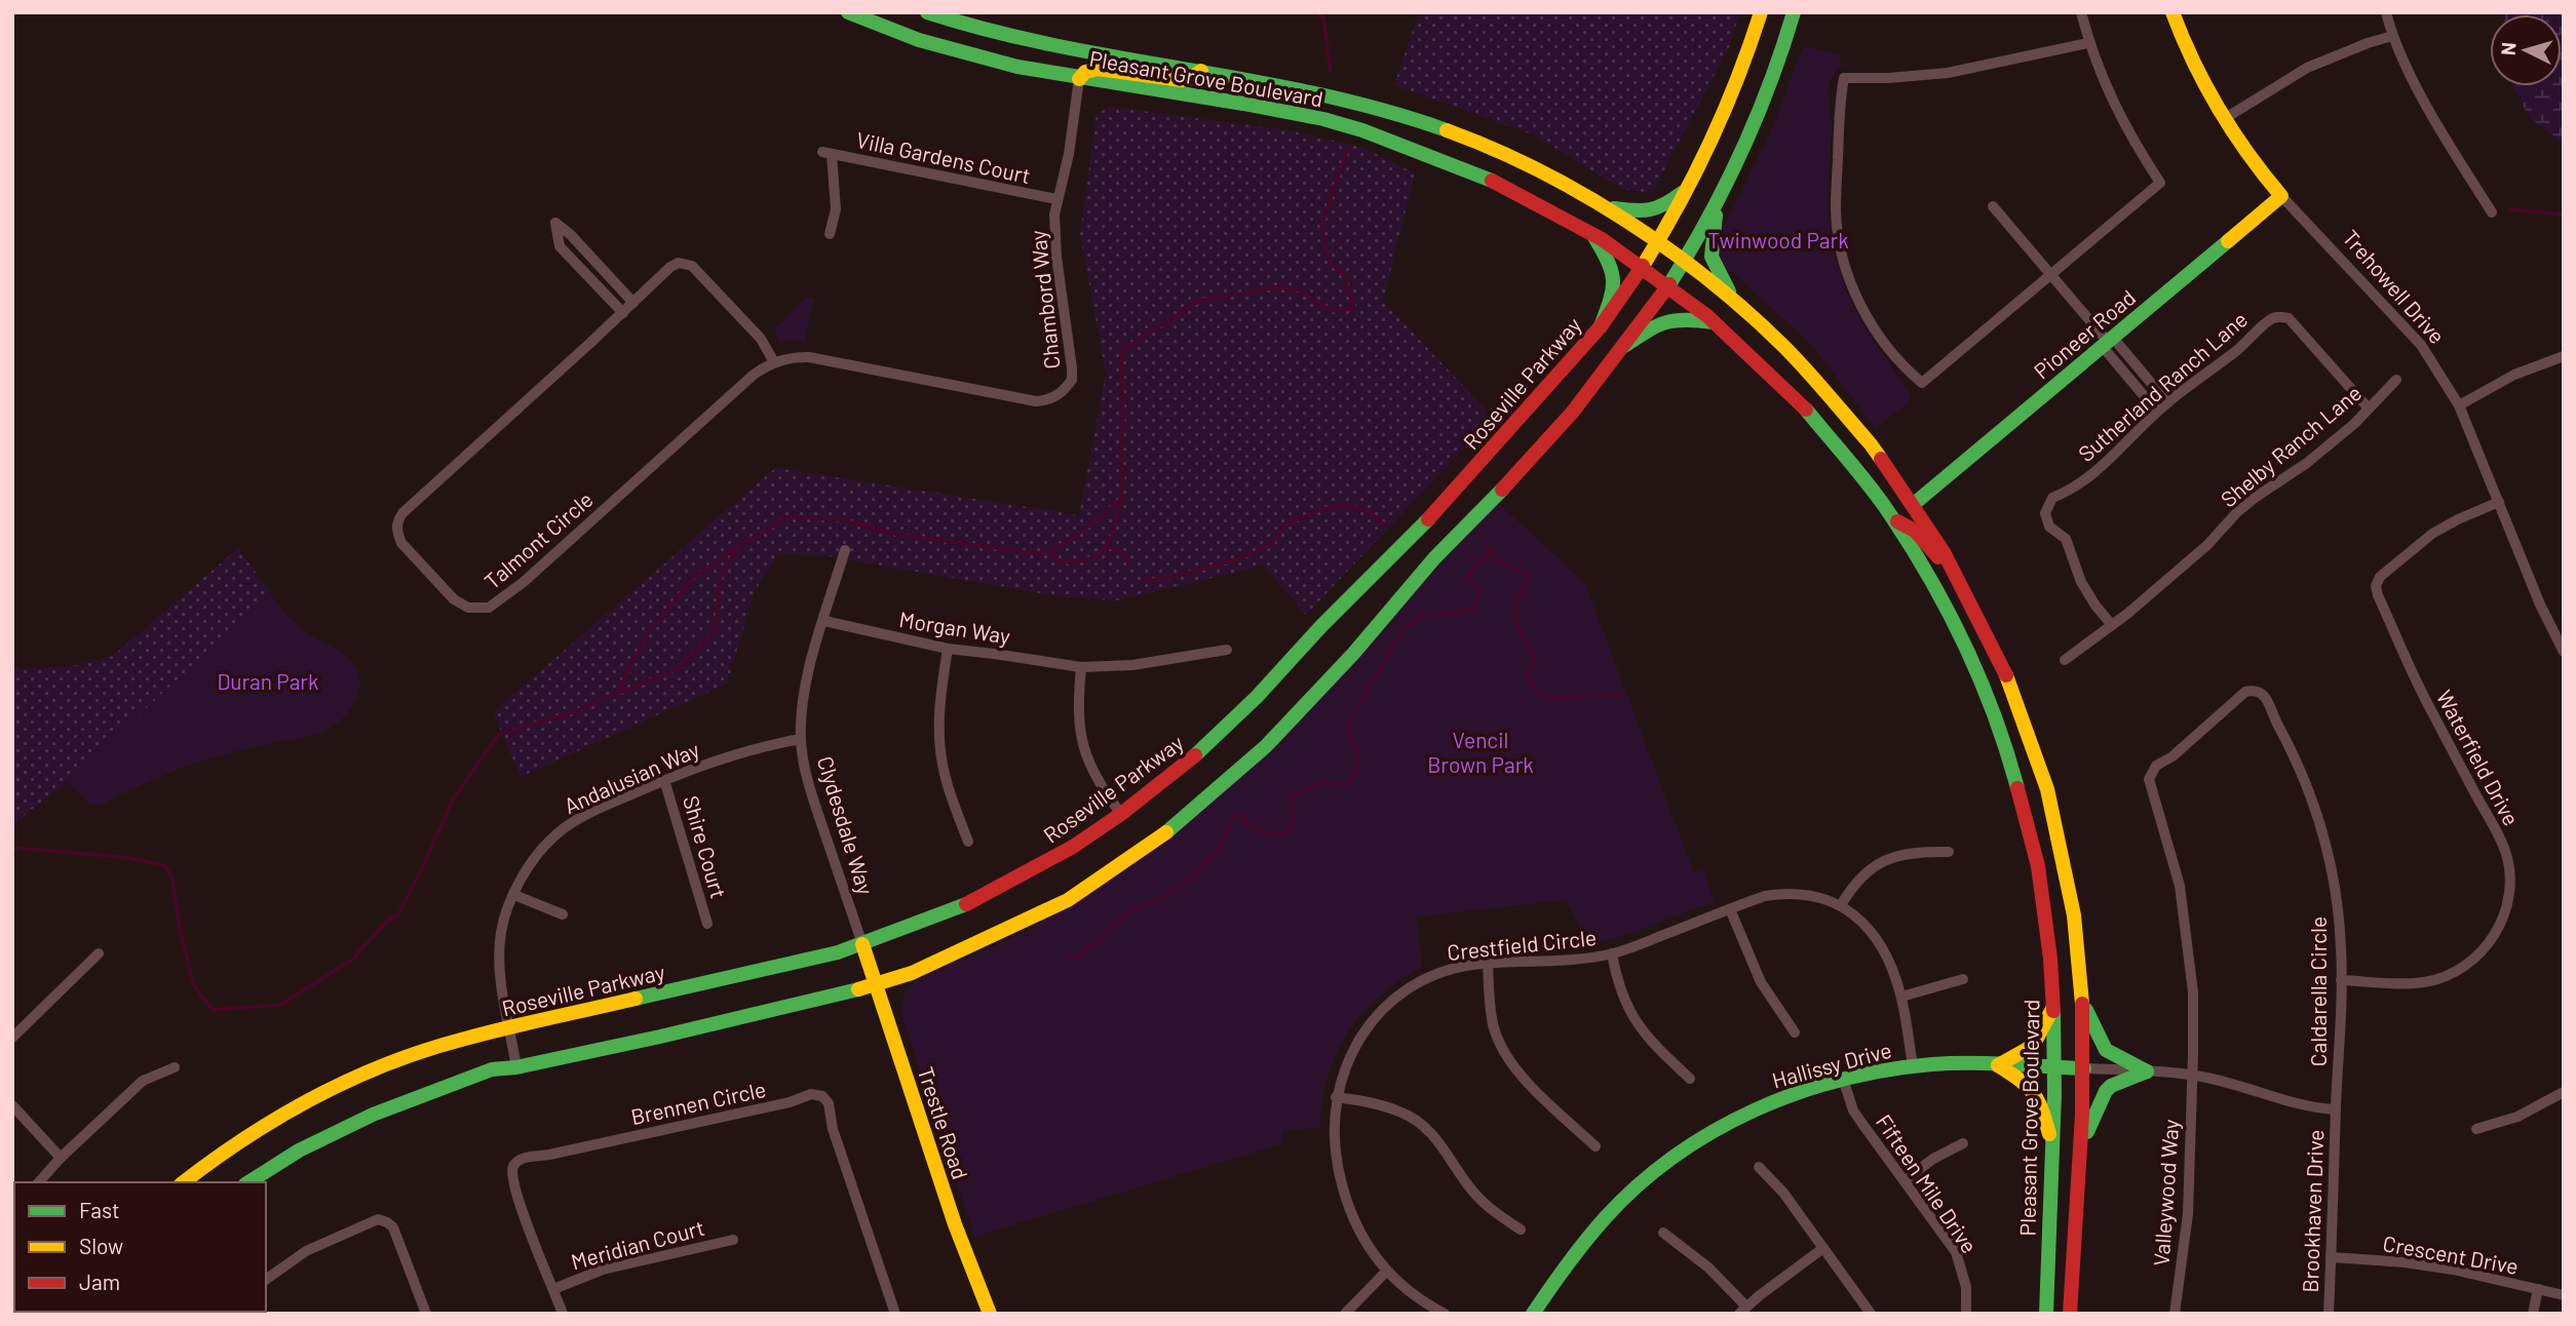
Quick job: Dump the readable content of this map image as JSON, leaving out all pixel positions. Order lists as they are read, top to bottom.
{
  "streets": {
    "main road": [
      "Pleasant Grove Boulevard",
      "Trehowell Drive",
      "Pioneer Road",
      "Roseville Parkway",
      "Hallissy Drive",
      "Trestle Road"
    ],
    "street": [
      "Villa Gardens Court",
      "Chambord Way",
      "Sutherland Ranch Lane",
      "Shelby Ranch Lane",
      "Talmont Circle",
      "Morgan Way",
      "Waterfield Drive",
      "Andalusian Way",
      "Clydesdale Way",
      "Shire Court",
      "Crestfield Circle",
      "Caldarella Circle",
      "Brennen Circle",
      "Fifteen Mile Drive",
      "Valleywood Way",
      "Brookhaven Drive",
      "Meridian Court",
      "Crescent Drive"
    ]
  },
  "crossings": [
    ["Pleasant Grove Boulevard", "Chambord Way"],
    ["Pleasant Grove Boulevard", "Pioneer Road"],
    ["Pleasant Grove Boulevard", "Roseville Parkway"],
    ["Pleasant Grove Boulevard", "Hallissy Drive"],
    ["Villa Gardens Court", "Chambord Way"],
    ["Trehowell Drive", "Pioneer Road"],
    ["Trehowell Drive", "Waterfield Drive"],
    ["Chambord Way", "Talmont Circle"],
    ["Roseville Parkway", "Andalusian Way"],
    ["Roseville Parkway", "Clydesdale Way"],
    ["Roseville Parkway", "Trestle Road"],
    ["Sutherland Ranch Lane", "Shelby Ranch Lane"],
    ["Morgan Way", "Clydesdale Way"],
    ["Waterfield Drive", "Caldarella Circle"],
    ["Andalusian Way", "Clydesdale Way"],
    ["Andalusian Way", "Shire Court"],
    ["Clydesdale Way", "Trestle Road"],
    ["Crestfield Circle", "Hallissy Drive"],
    ["Caldarella Circle", "Valleywood Way"],
    ["Caldarella Circle", "Brookhaven Drive"],
    ["Hallissy Drive", "Fifteen Mile Drive"],
    ["Brennen Circle", "Meridian Court"],
    ["Brookhaven Drive", "Crescent Drive"]
  ],
  "parks": ["Twinwood Park", "Duran Park", "Vencil Brown Park"],
  "legend": ["Fast", "Slow", "Jam"],
  "north": "left"
}
